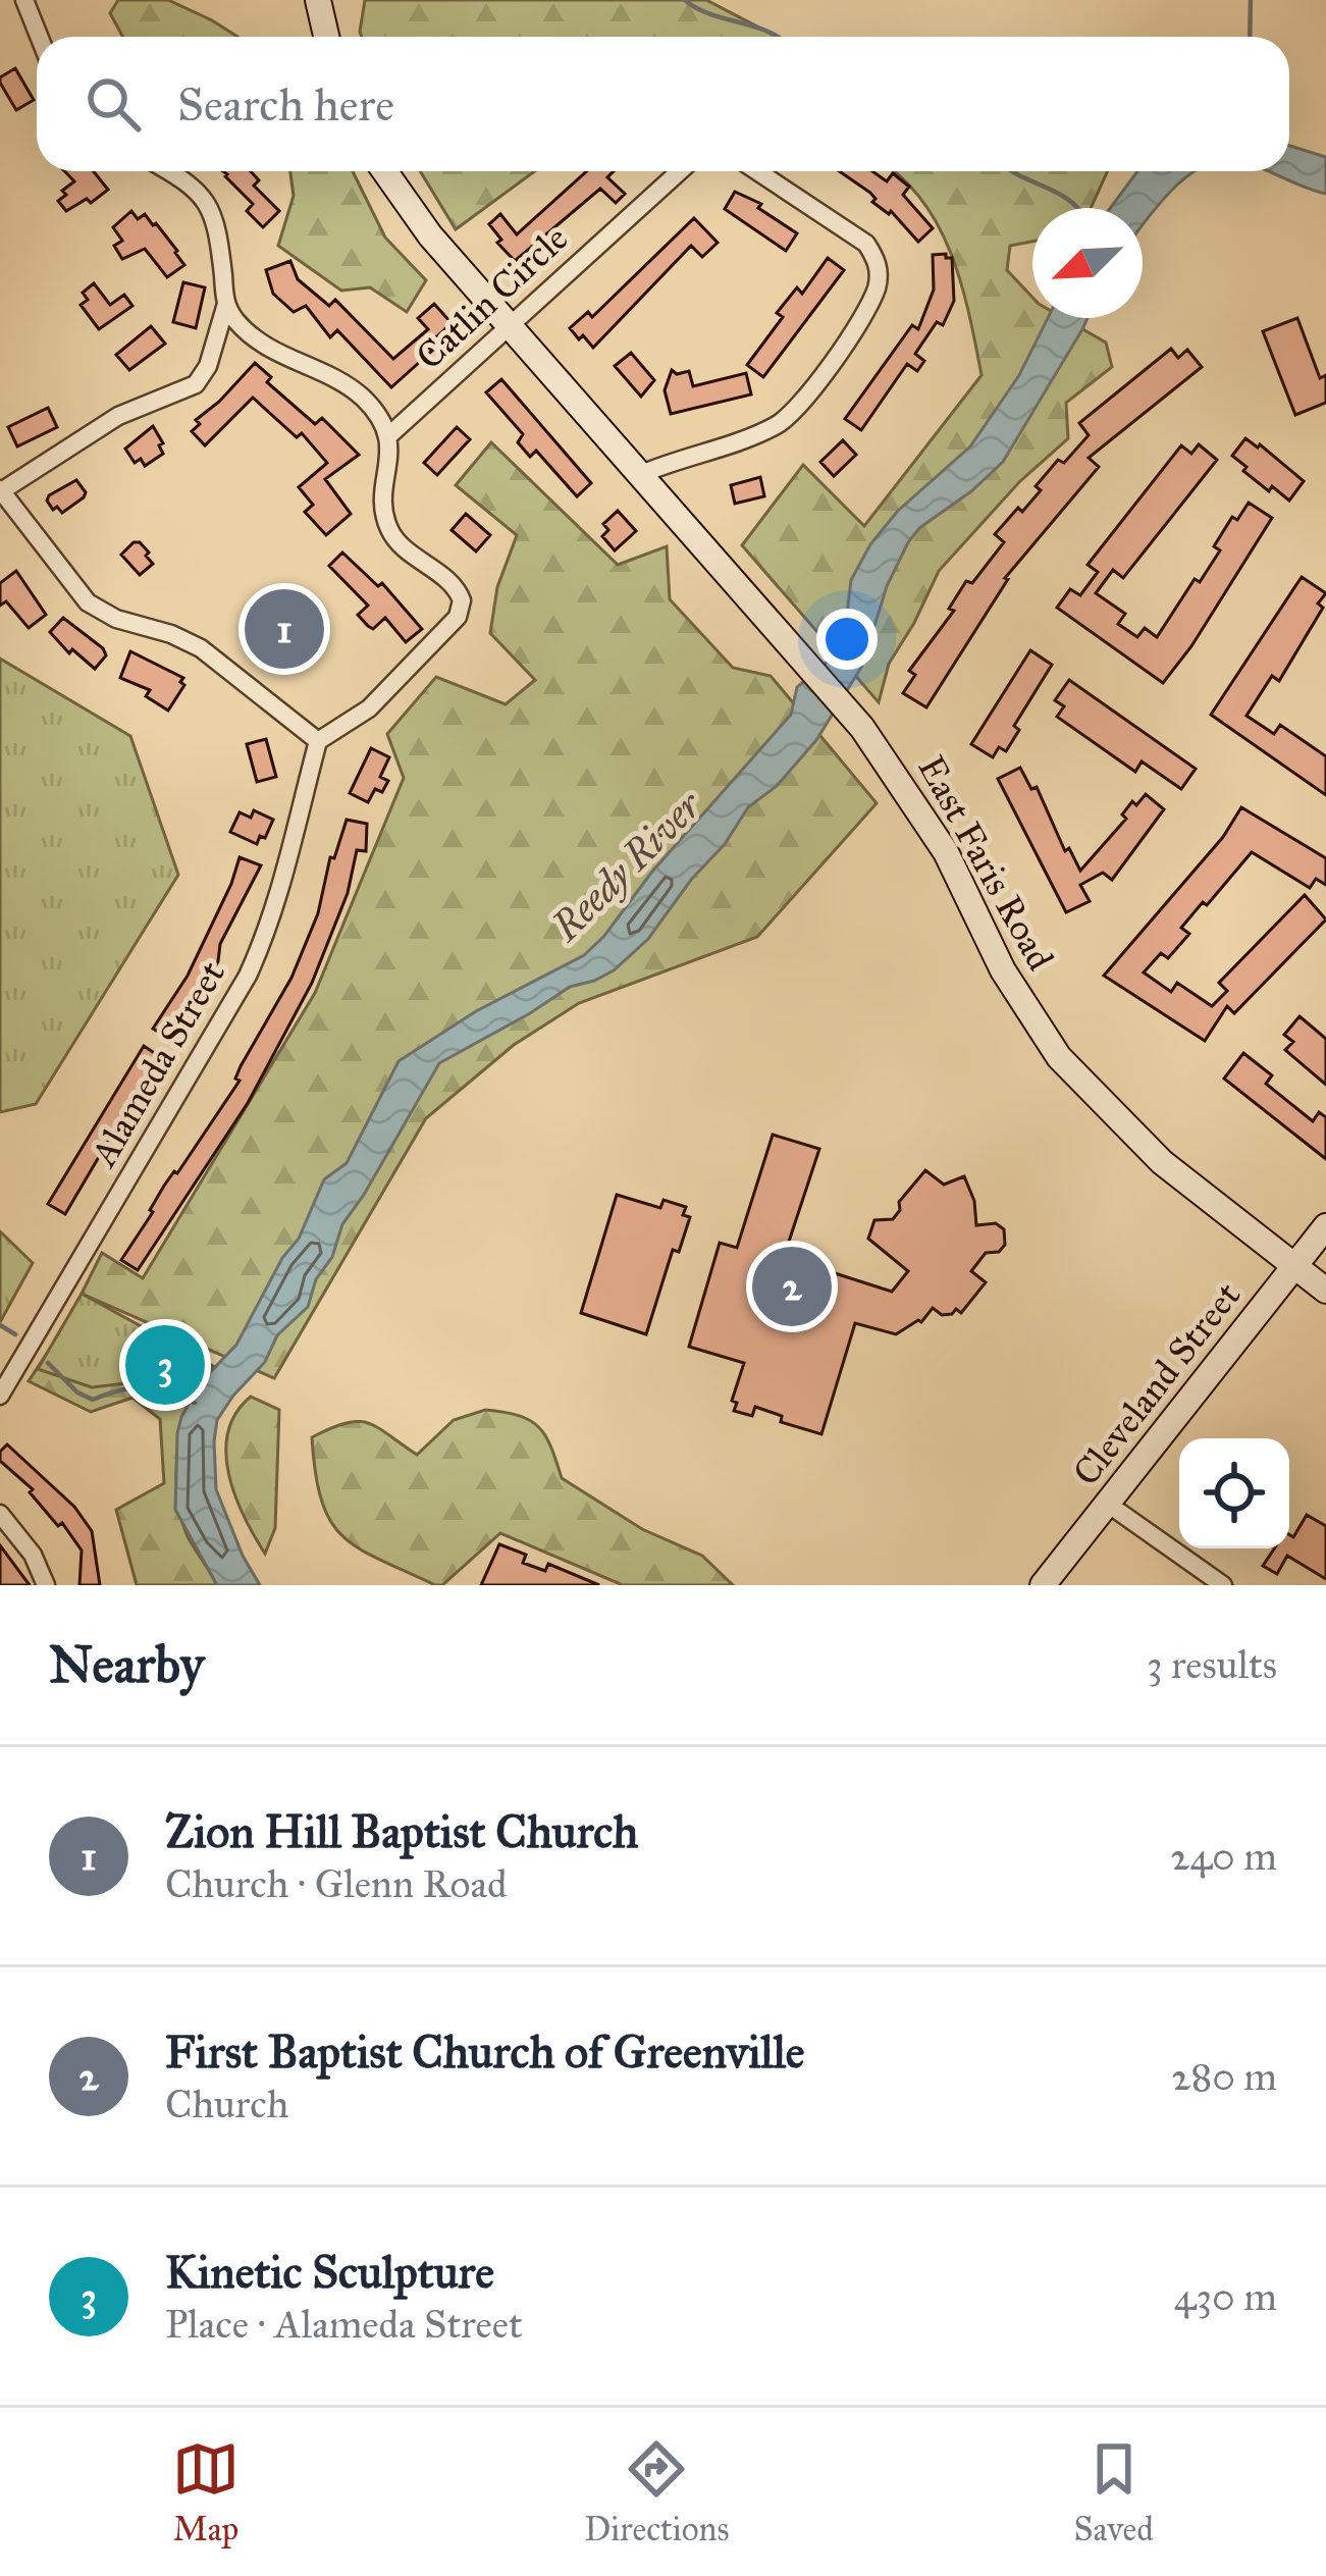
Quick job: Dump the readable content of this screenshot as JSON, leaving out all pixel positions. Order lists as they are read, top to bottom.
{
  "streets": {
    "main road": ["East Faris Road", "Cleveland Street"],
    "street": ["Catlin Circle", "Alameda Street"]
  },
  "crossings": [
    ["Catlin Circle", "East Faris Road"],
    ["East Faris Road", "Cleveland Street"]
  ],
  "water": ["Reedy River"],
  "north": "bottom left",
  "page": {
    "search": "Search here",
    "pins": ["1", "2", "3"],
    "heading": ["Nearby", "3 results"],
    "list": [
      {
        "mark": "1",
        "name": "Zion Hill Baptist Church",
        "note": "Church · Glenn Road",
        "value": "240 m"
      },
      {
        "mark": "2",
        "name": "First Baptist Church of Greenville",
        "note": "Church",
        "value": "280 m"
      },
      {
        "mark": "3",
        "name": "Kinetic Sculpture",
        "note": "Place · Alameda Street",
        "value": "430 m"
      }
    ],
    "nav": ["Map", "Directions", "Saved"]
  }
}
